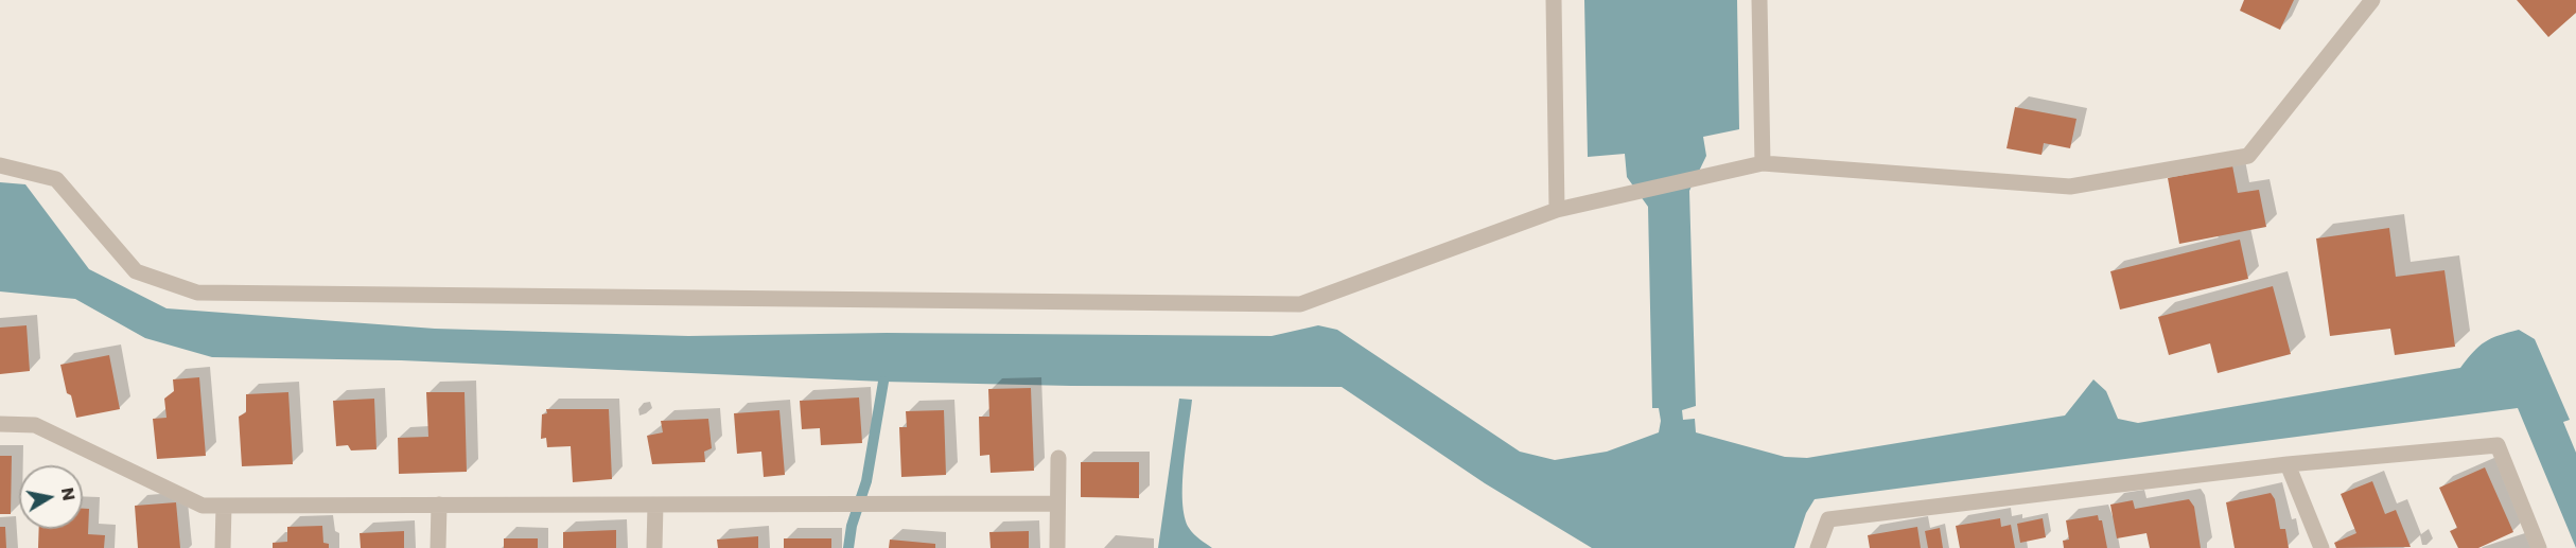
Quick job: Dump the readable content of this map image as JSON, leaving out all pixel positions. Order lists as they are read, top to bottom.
{
  "north": "right"
}
